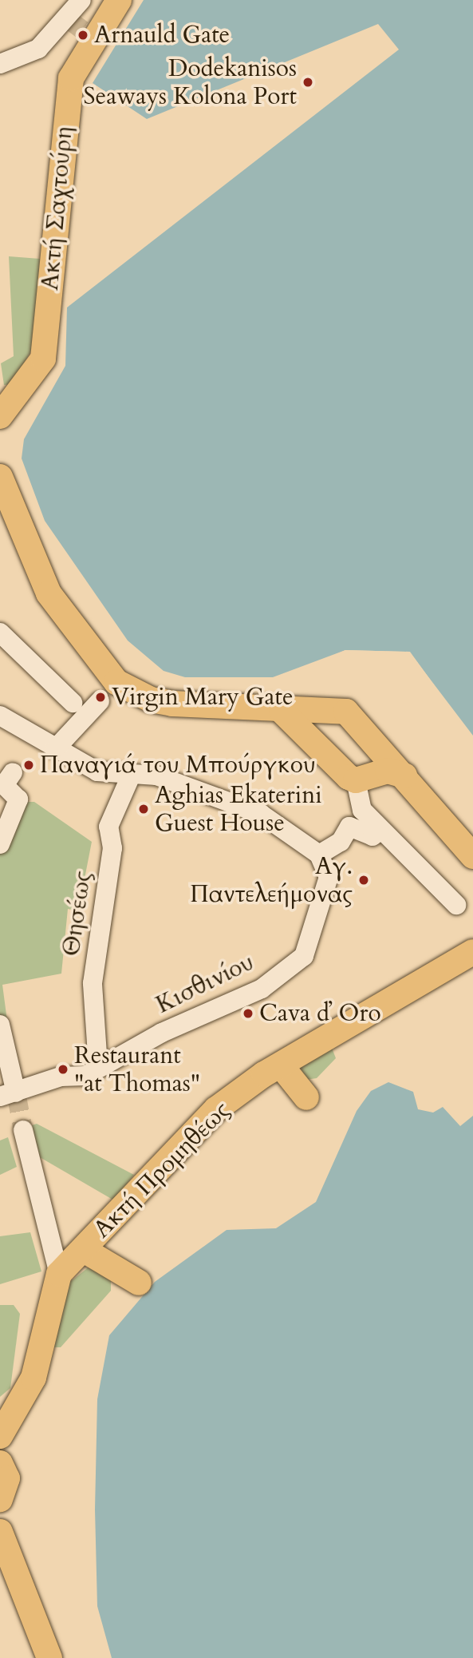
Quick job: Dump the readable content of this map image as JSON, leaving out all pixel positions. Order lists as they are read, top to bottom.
{
  "streets": {
    "main road": ["Ακτή Σαχτούρη", "Ακτή Προμηθέως"],
    "street": ["Θησέως", "Κισθινίου"]
  },
  "crossings": [
    ["Θησέως", "Κισθινίου"]
  ],
  "places": [
    "Arnauld Gate",
    "Dodekanisos Seaways Kolona Port",
    "Virgin Mary Gate",
    "Παναγιά του Μπούργκου",
    "Aghias Ekaterini Guest House",
    "Αγ. Παντελεήμονας",
    "Cava ď Oro",
    "Restaurant \"at Thomas\""
  ]
}
